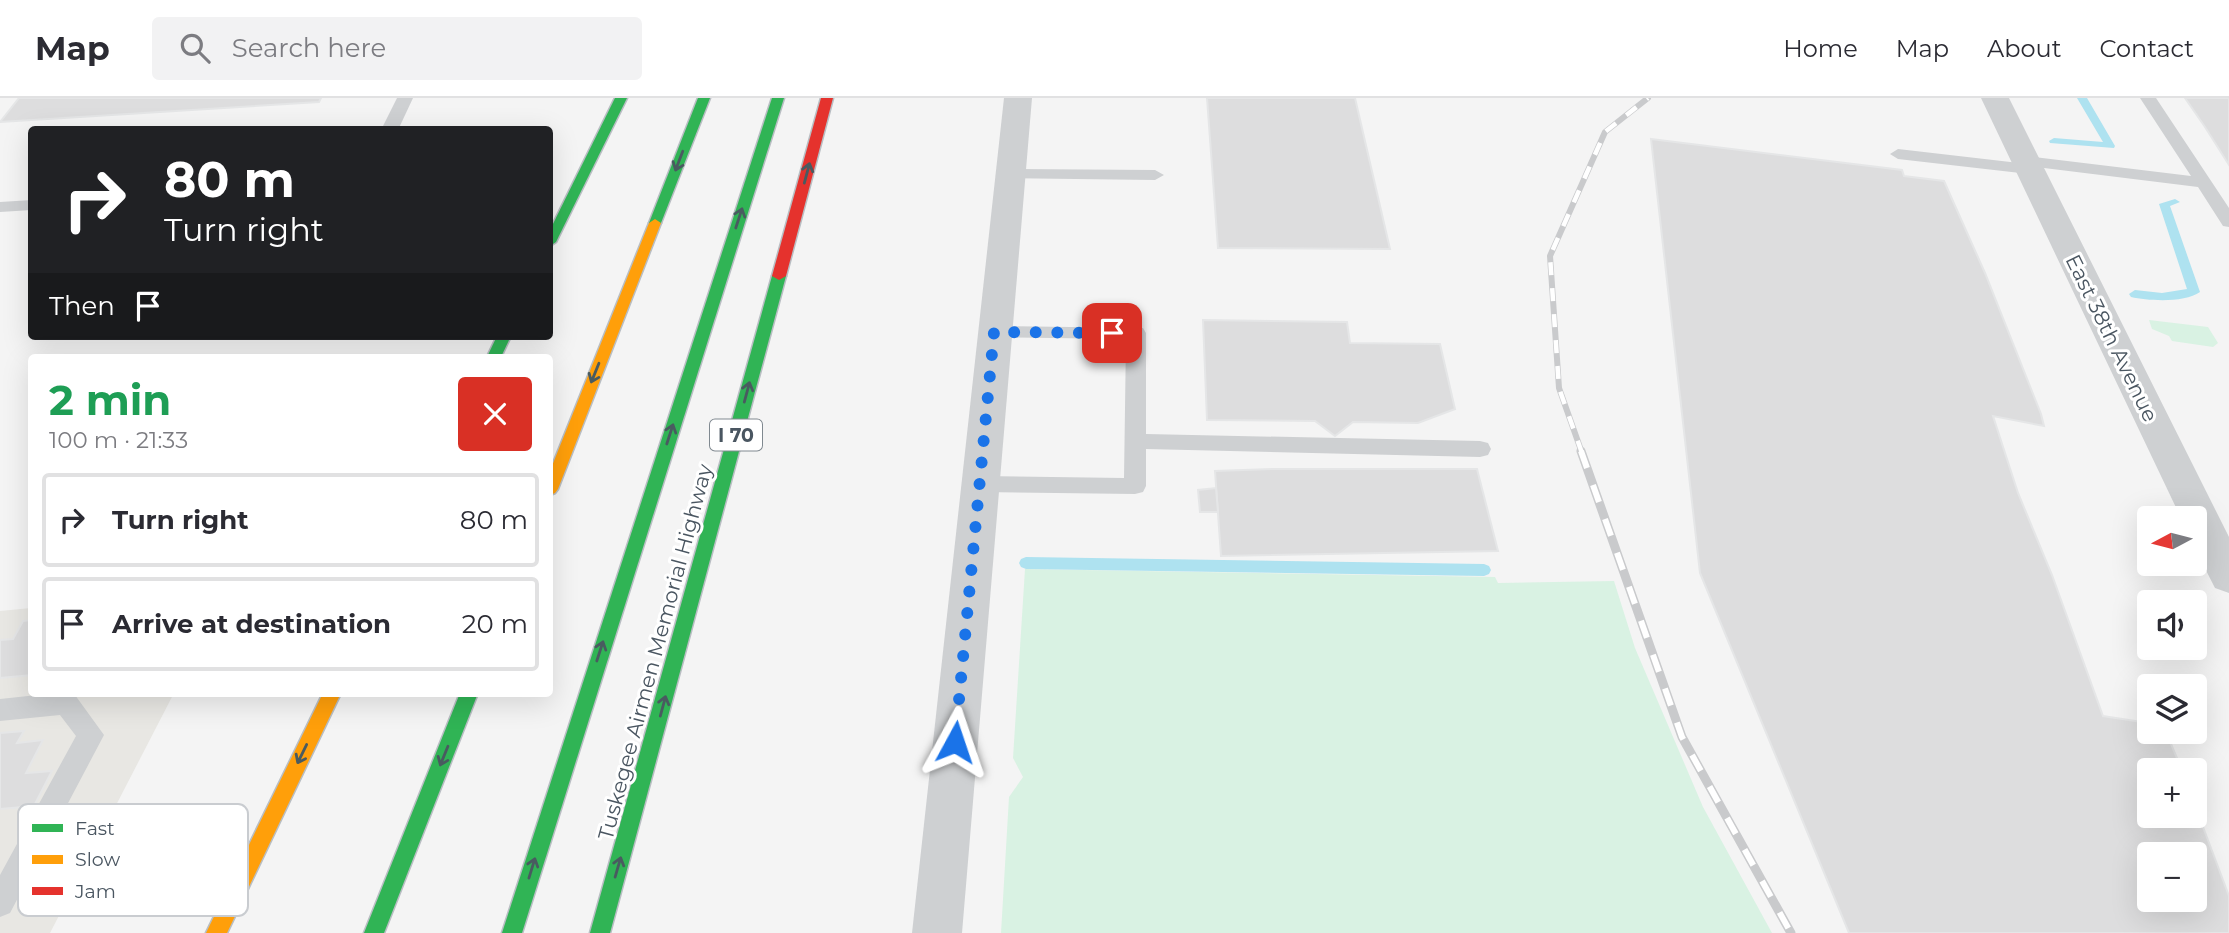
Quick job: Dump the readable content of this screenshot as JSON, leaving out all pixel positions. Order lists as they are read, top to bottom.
{
  "streets": {
    "highway": ["I 70", "Tuskegee Airmen Memorial Highway"],
    "street": ["East 38th Avenue"]
  },
  "legend": ["Fast", "Slow", "Jam"],
  "north": "left",
  "page": {
    "header": "Map",
    "search": "Search here",
    "nav": [
      "Home",
      "Map",
      "About",
      "Contact"
    ],
    "turn": ["80 m", "Turn right"],
    "then": "Then",
    "heading": ["2 min", "100 m · 21:33"],
    "list": [
      {
        "name": "Turn right",
        "value": "80 m"
      },
      {
        "name": "Arrive at destination",
        "value": "20 m"
      }
    ],
    "map_buttons": ["+", "−"]
  }
}
